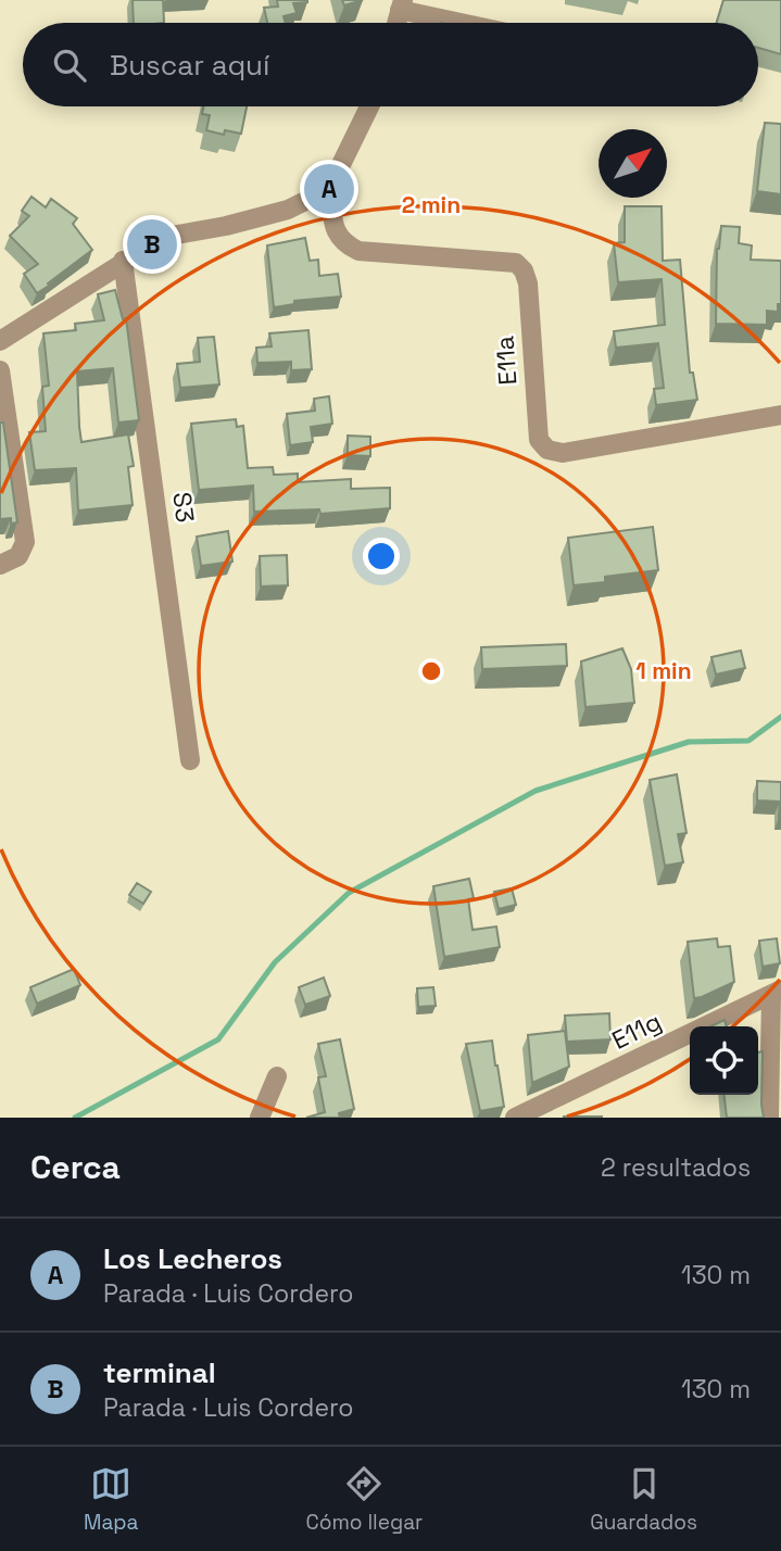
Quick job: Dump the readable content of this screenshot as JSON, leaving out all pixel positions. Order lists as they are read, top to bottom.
{
  "streets": {
    "street": ["E11a", "S3", "E11g"]
  },
  "north": "top right",
  "page": {
    "search": "Buscar aquí",
    "pins": ["A", "B"],
    "heading": ["Cerca", "2 resultados"],
    "list": [
      {
        "mark": "A",
        "name": "Los Lecheros",
        "note": "Parada · Luis Cordero",
        "value": "130 m"
      },
      {
        "mark": "B",
        "name": "terminal",
        "note": "Parada · Luis Cordero",
        "value": "130 m"
      }
    ],
    "nav": ["Mapa", "Cómo llegar", "Guardados"]
  },
  "rings": ["2 min", "1 min"]
}
